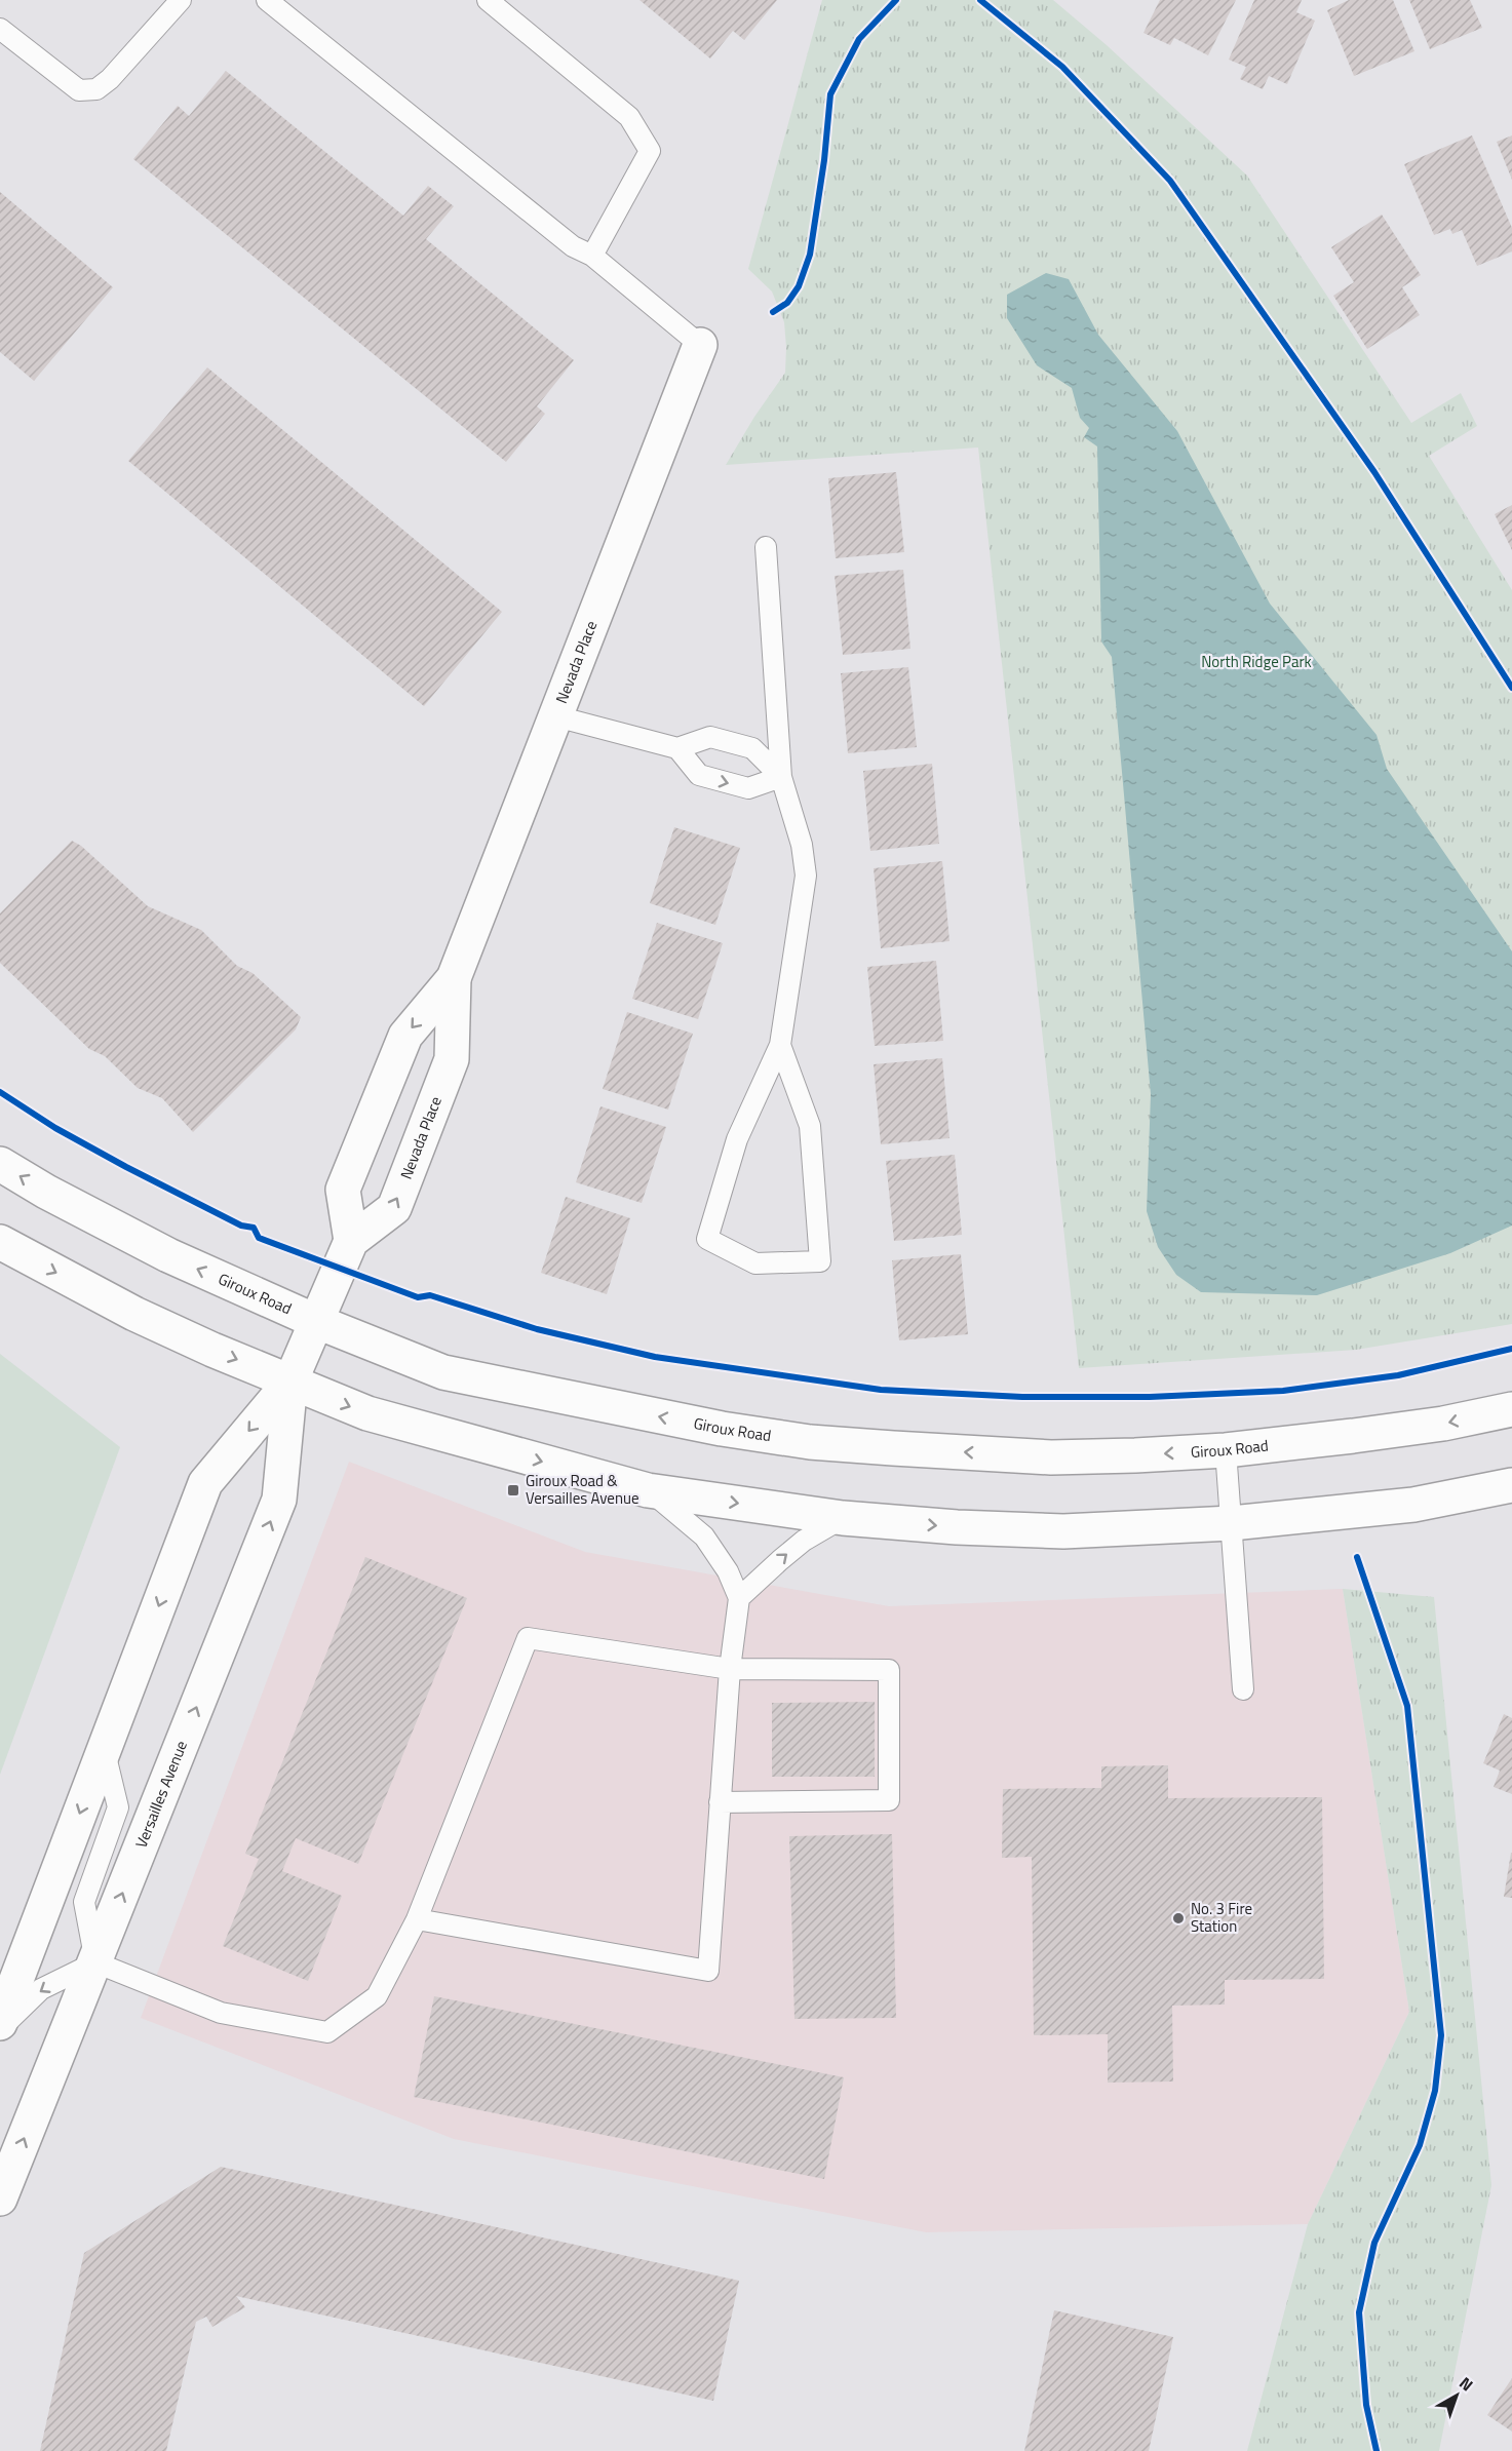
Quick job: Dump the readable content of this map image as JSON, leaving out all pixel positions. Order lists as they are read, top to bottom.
{
  "streets": {
    "main road": ["Nevada Place", "Giroux Road", "Versailles Avenue"]
  },
  "crossings": [
    ["Nevada Place", "Giroux Road"],
    ["Nevada Place", "Versailles Avenue"],
    ["Giroux Road", "Versailles Avenue"]
  ],
  "parks": ["North Ridge Park"],
  "places": {
    "transit": ["Giroux Road & Versailles Avenue"],
    "other": ["No. 3 Fire Station"]
  },
  "north": "top right"
}
